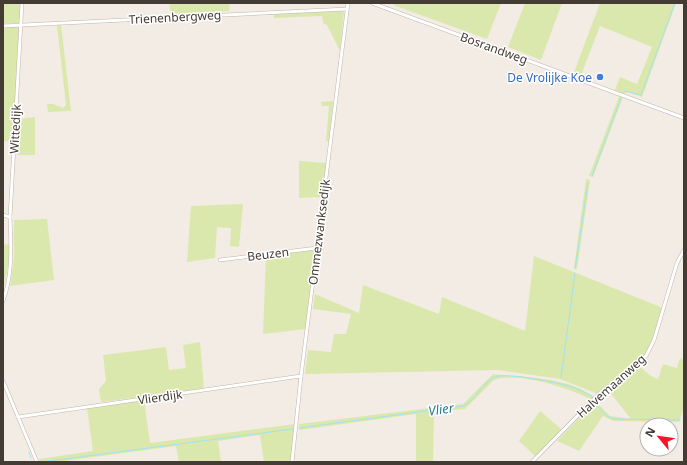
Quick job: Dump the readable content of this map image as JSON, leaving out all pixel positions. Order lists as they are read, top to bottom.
{
  "streets": {
    "street": [
      "Trienenbergweg",
      "Bosrandweg",
      "Wittedijk",
      "Ommezwanksedijk",
      "Beuzen",
      "Halvemaanweg",
      "Vlierdijk"
    ]
  },
  "crossings": [
    ["Trienenbergweg", "Wittedijk"],
    ["Trienenbergweg", "Ommezwanksedijk"],
    ["Ommezwanksedijk", "Beuzen"],
    ["Ommezwanksedijk", "Vlierdijk"]
  ],
  "water": ["Vlier"],
  "places": ["De Vrolijke Koe"],
  "north": "top left"
}
